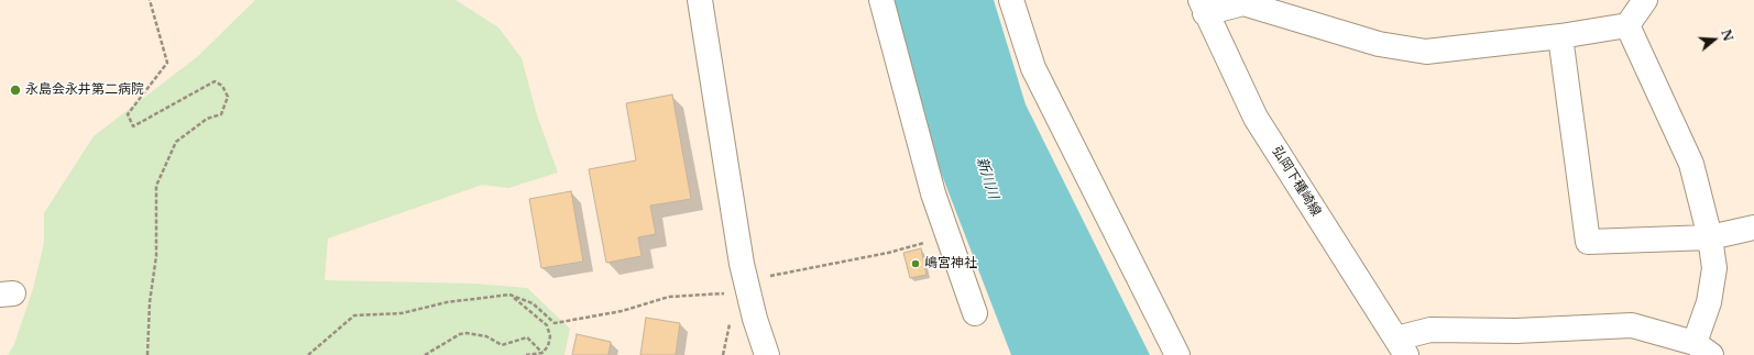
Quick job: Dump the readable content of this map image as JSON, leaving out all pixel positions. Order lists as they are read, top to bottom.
{
  "streets": {
    "street": ["弘岡下種崎線"]
  },
  "water": ["新川川"],
  "places": ["永島会永井第二病院", "嶋宮神社"],
  "north": "right"
}
